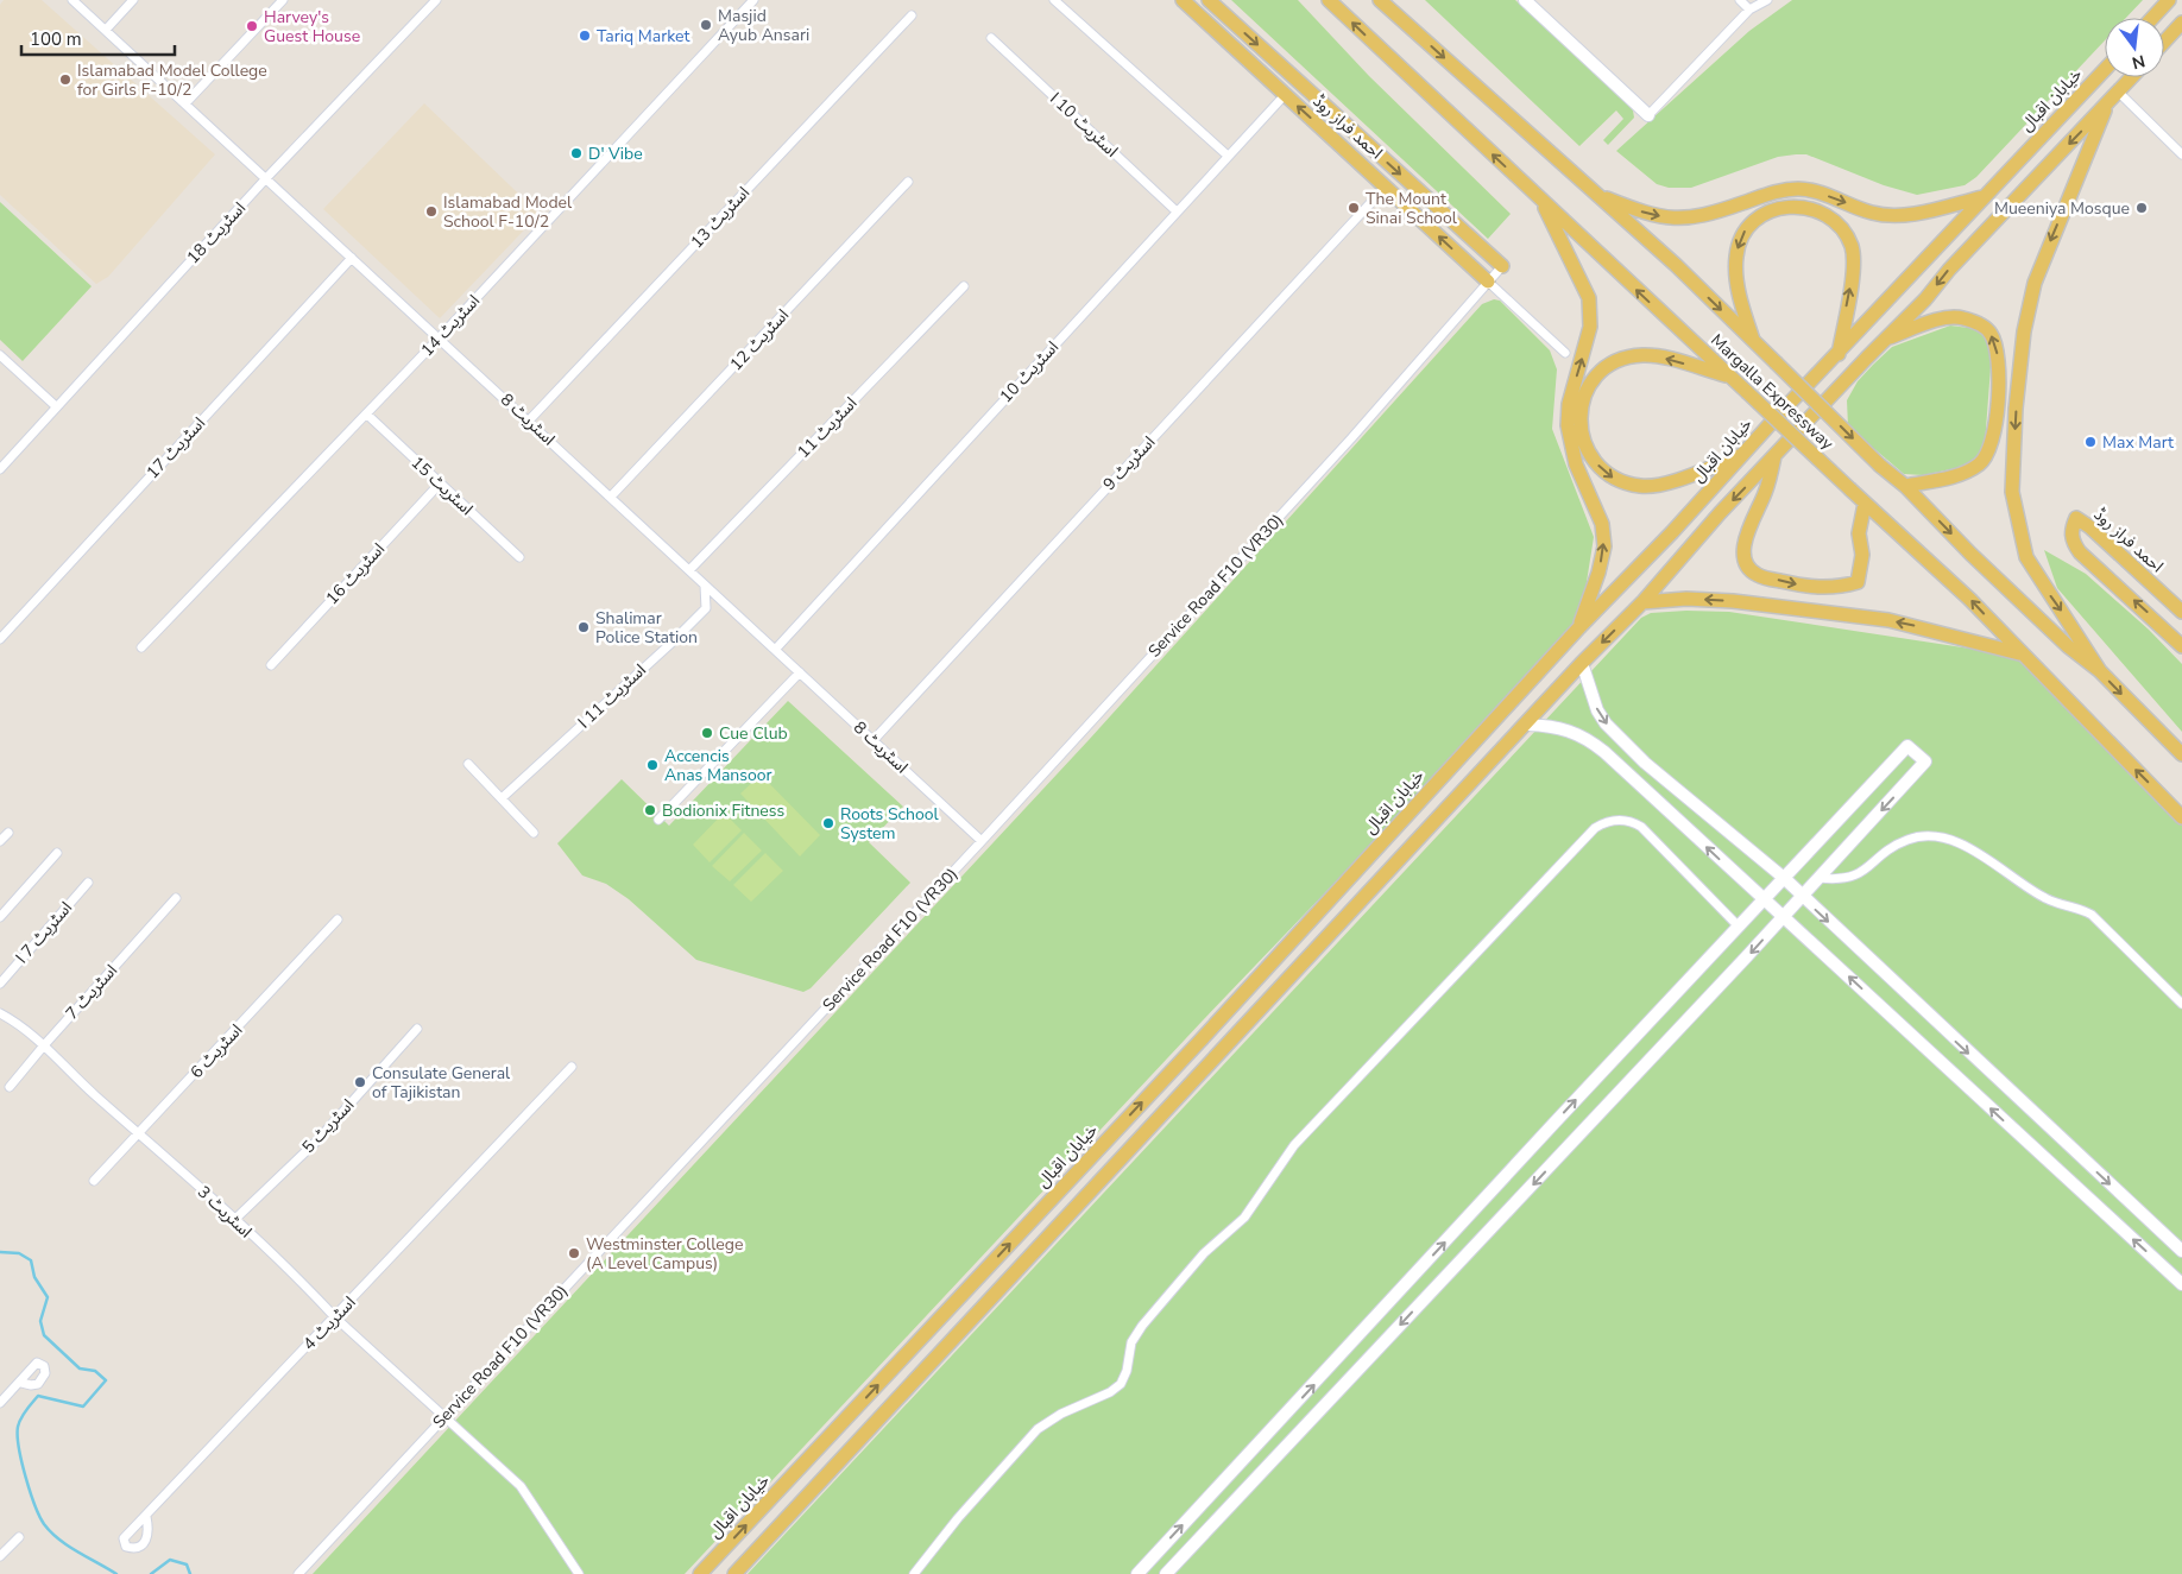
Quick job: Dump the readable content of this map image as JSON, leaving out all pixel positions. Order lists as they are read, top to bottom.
{
  "streets": {
    "main road": ["خیابان اقبال", "احمد فراز روڈ", "Margalla Expressway"],
    "street": [
      "اسٹریٹ 10 ا",
      "اسٹریٹ 13",
      "اسٹریٹ 18",
      "اسٹریٹ 14",
      "اسٹریٹ 12",
      "اسٹریٹ 10",
      "اسٹریٹ 8",
      "اسٹریٹ 11",
      "اسٹریٹ 17",
      "اسٹریٹ 9",
      "اسٹریٹ 15",
      "اسٹریٹ 16",
      "Service Road F10 (VR30)",
      "اسٹریٹ 11 ا",
      "اسٹریٹ 7 ا",
      "اسٹریٹ 7",
      "اسٹریٹ 6",
      "اسٹریٹ 5",
      "اسٹریٹ 3",
      "اسٹریٹ 4"
    ]
  },
  "crossings": [
    ["اسٹریٹ 10 ا", "اسٹریٹ 10"],
    ["احمد فراز روڈ", "اسٹریٹ 10"],
    ["احمد فراز روڈ", "اسٹریٹ 9"],
    ["احمد فراز روڈ", "Service Road F10 (VR30)"],
    ["اسٹریٹ 13", "اسٹریٹ 8"],
    ["اسٹریٹ 18", "اسٹریٹ 8"],
    ["اسٹریٹ 14", "اسٹریٹ 8"],
    ["اسٹریٹ 14", "اسٹریٹ 15"],
    ["اسٹریٹ 12", "اسٹریٹ 8"],
    ["اسٹریٹ 10", "اسٹریٹ 8"],
    ["اسٹریٹ 8", "اسٹریٹ 11"],
    ["اسٹریٹ 8", "اسٹریٹ 17"],
    ["اسٹریٹ 8", "اسٹریٹ 9"],
    ["اسٹریٹ 8", "Service Road F10 (VR30)"],
    ["اسٹریٹ 8", "اسٹریٹ 11 ا"],
    ["اسٹریٹ 15", "اسٹریٹ 16"],
    ["Service Road F10 (VR30)", "اسٹریٹ 3"],
    ["اسٹریٹ 7", "اسٹریٹ 3"],
    ["اسٹریٹ 6", "اسٹریٹ 3"],
    ["اسٹریٹ 5", "اسٹریٹ 3"],
    ["اسٹریٹ 3", "اسٹریٹ 4"]
  ],
  "places": [
    "Masjid Ayub Ansari",
    "Harvey's Guest House",
    "Tariq Market",
    "Islamabad Model College for Girls F-10/2",
    "D' Vibe",
    "The Mount Sinai School",
    "Mueeniya Mosque",
    "Islamabad Model School F-10/2",
    "Max Mart",
    "Shalimar Police Station",
    "Cue Club",
    "Accencis Anas Mansoor",
    "Bodionix Fitness",
    "Roots School System",
    "Consulate General of Tajikistan",
    "Westminster College (A Level Campus)"
  ],
  "scale_bar": "100 m",
  "north": "bottom"
}
